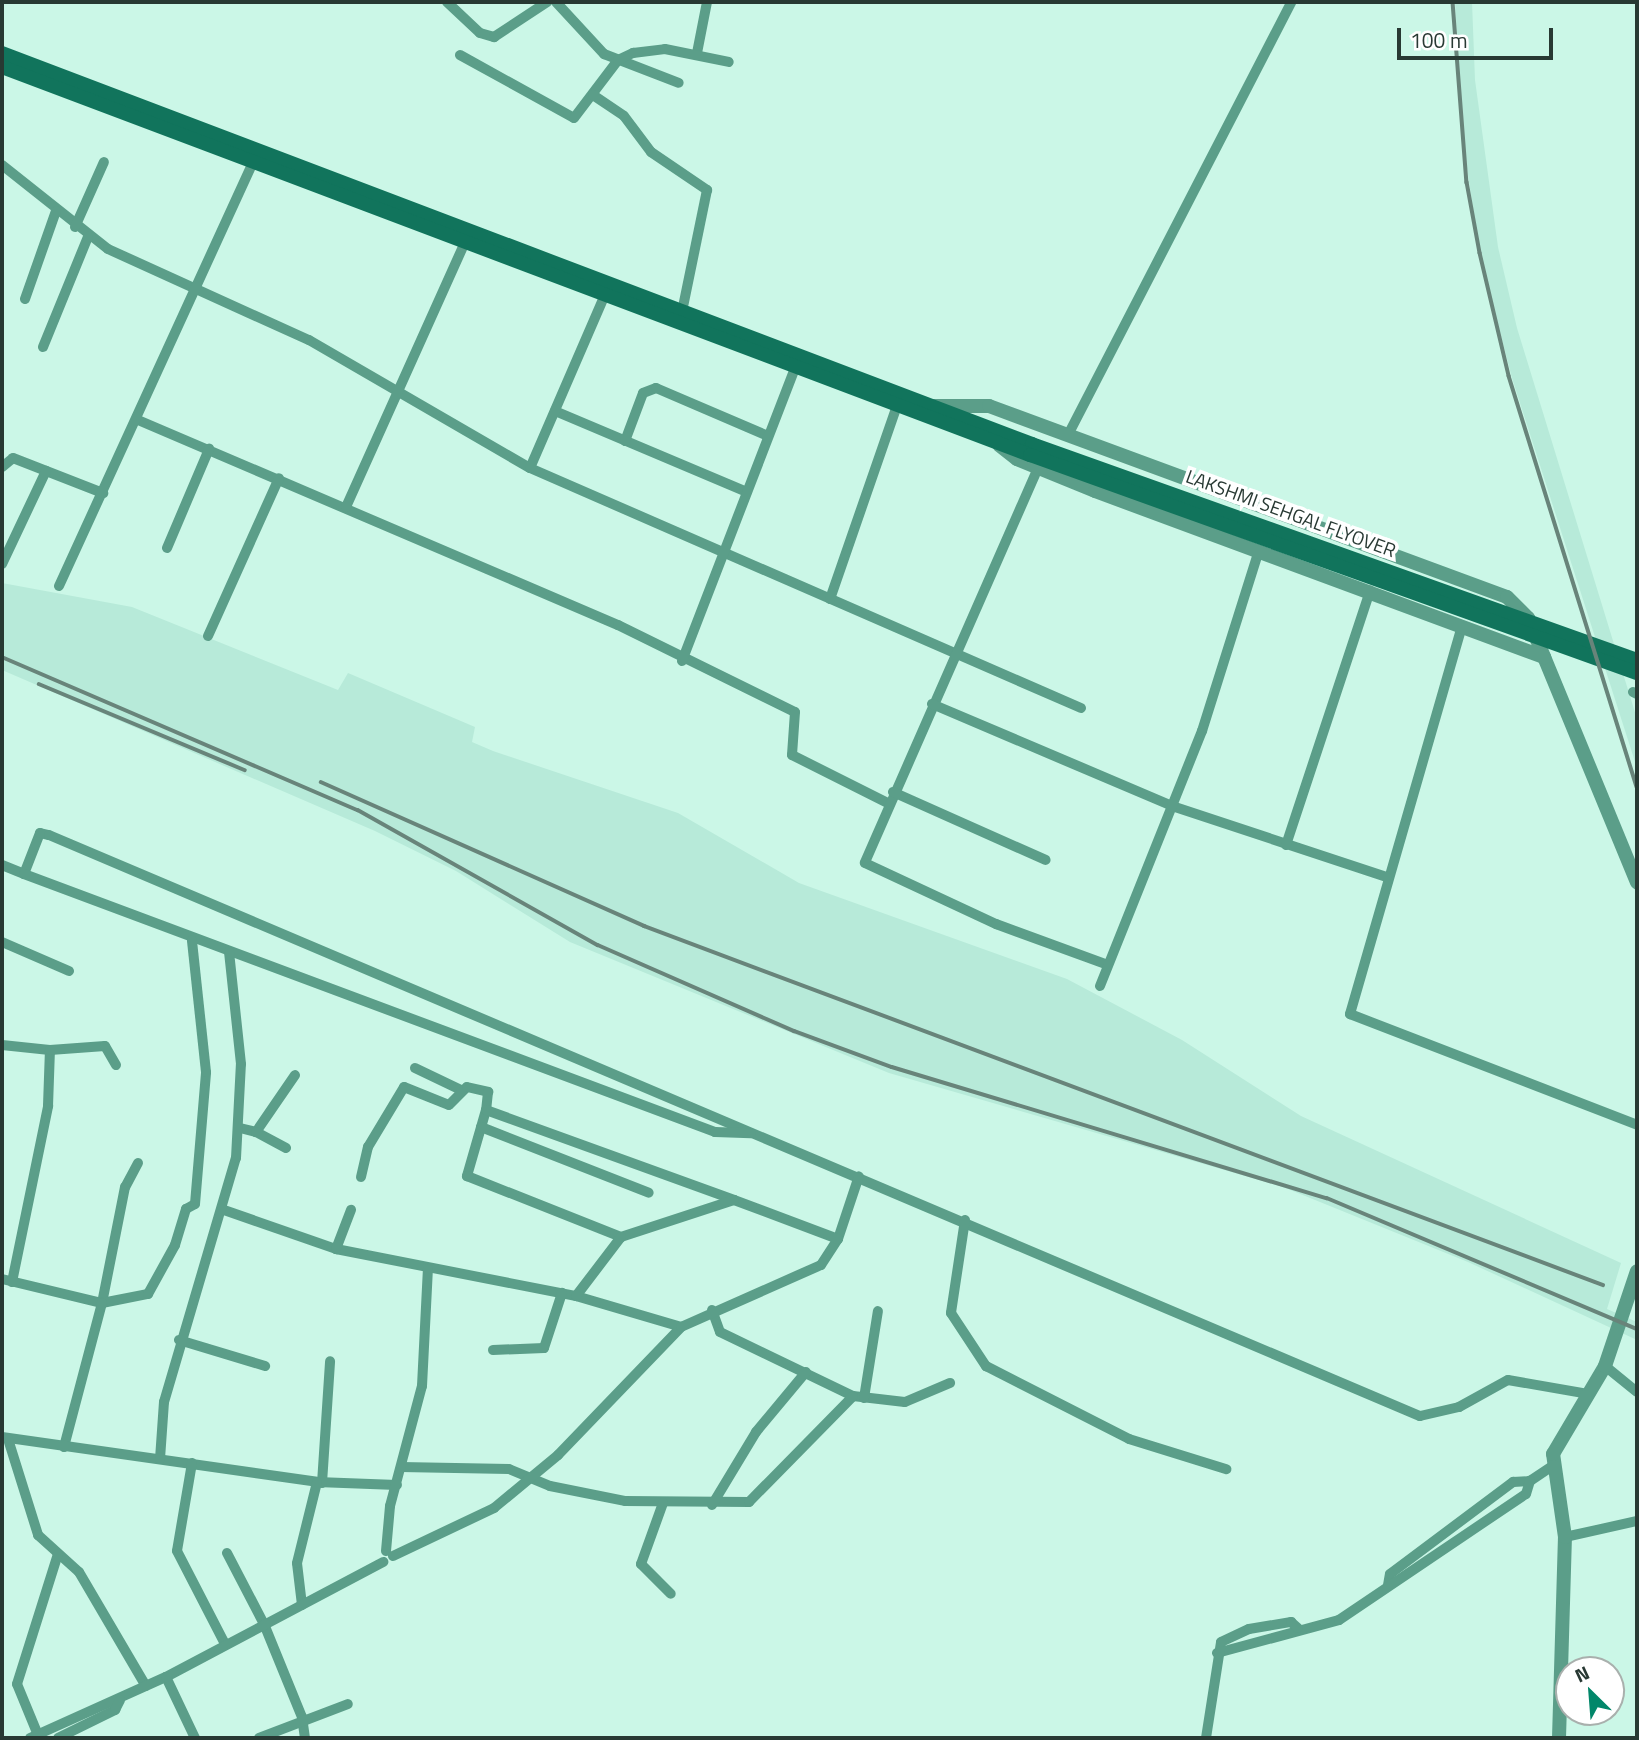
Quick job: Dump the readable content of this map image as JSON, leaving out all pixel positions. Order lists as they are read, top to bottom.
{
  "streets": {
    "main road": ["LAKSHMI SEHGAL FLYOVER"]
  },
  "scale_bar": "100 m",
  "north": "top left"
}
